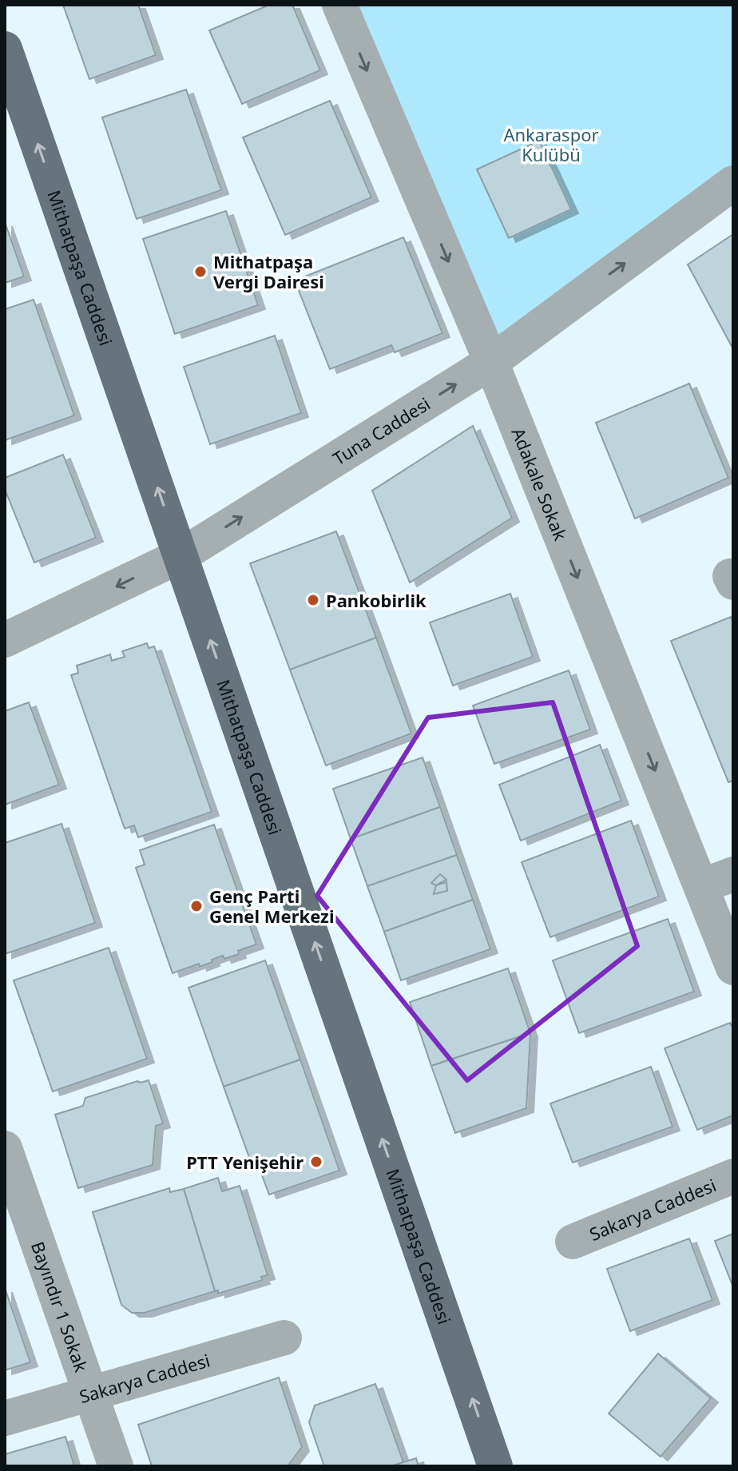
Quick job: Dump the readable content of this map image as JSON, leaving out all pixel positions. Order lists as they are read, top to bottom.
{
  "streets": {
    "main road": ["Mithatpaşa Caddesi"],
    "street": [
      "Tuna Caddesi",
      "Adakale Sokak",
      "Sakarya Caddesi",
      "Bayındır 1 Sokak"
    ]
  },
  "crossings": [
    ["Mithatpaşa Caddesi", "Tuna Caddesi"],
    ["Tuna Caddesi", "Adakale Sokak"],
    ["Sakarya Caddesi", "Bayındır 1 Sokak"]
  ],
  "one_way": ["Mithatpaşa Caddesi", "Adakale Sokak"],
  "parks": ["Ankaraspor Kulübü"],
  "places": [
    "Mithatpaşa Vergi Dairesi",
    "Pankobirlik",
    "Genç Parti Genel Merkezi",
    "PTT Yenişehir"
  ]
}
